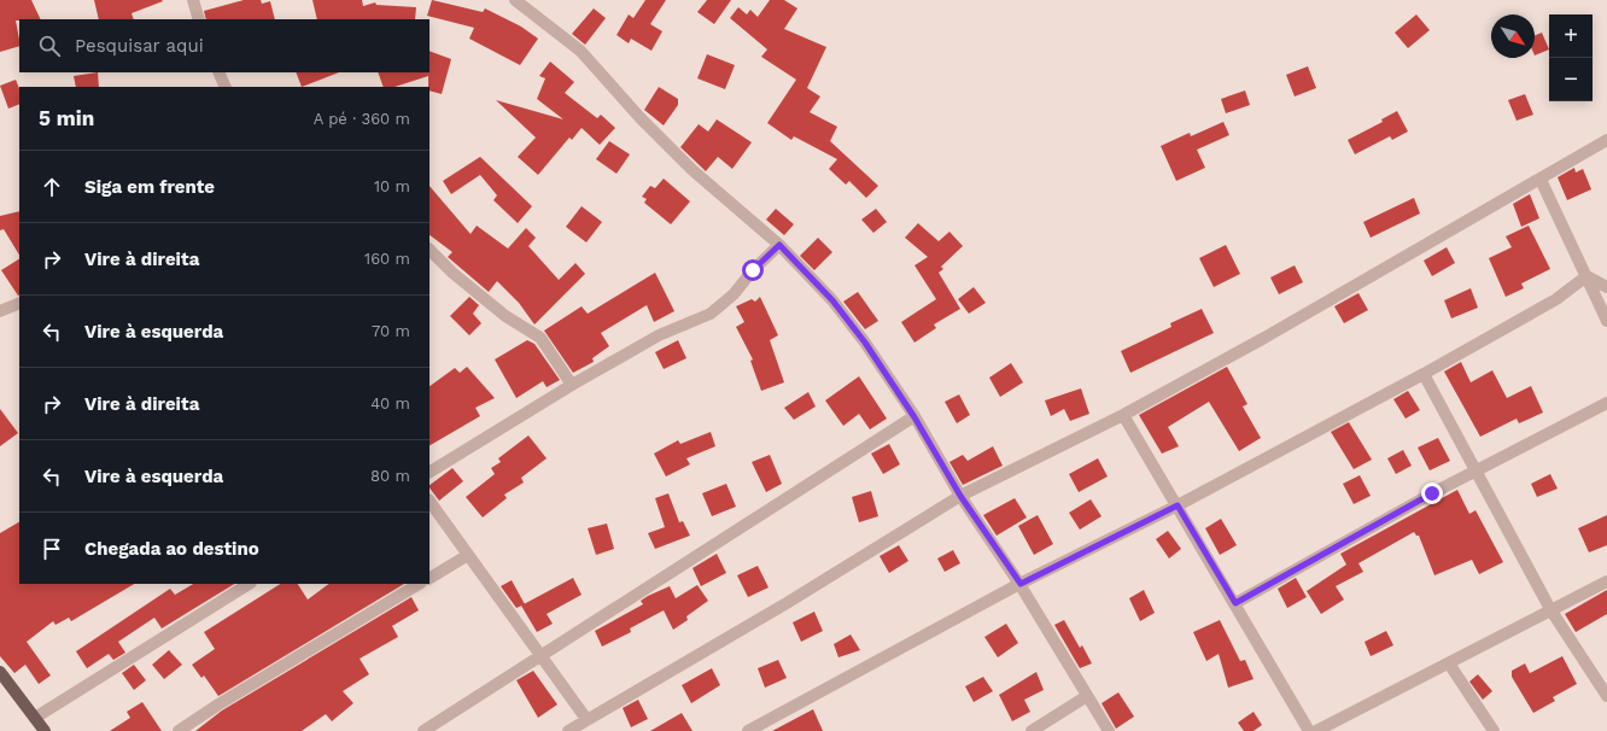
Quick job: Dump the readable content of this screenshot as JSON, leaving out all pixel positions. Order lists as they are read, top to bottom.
{
  "north": "bottom right",
  "page": {
    "map_buttons": ["+", "−"],
    "search": "Pesquisar aqui",
    "heading": ["5 min", "A pé · 360 m"],
    "list": [
      ["Siga em frente", "10 m"],
      ["Vire à direita", "160 m"],
      ["Vire à esquerda", "70 m"],
      ["Vire à direita", "40 m"],
      ["Vire à esquerda", "80 m"],
      "Chegada ao destino"
    ]
  }
}
